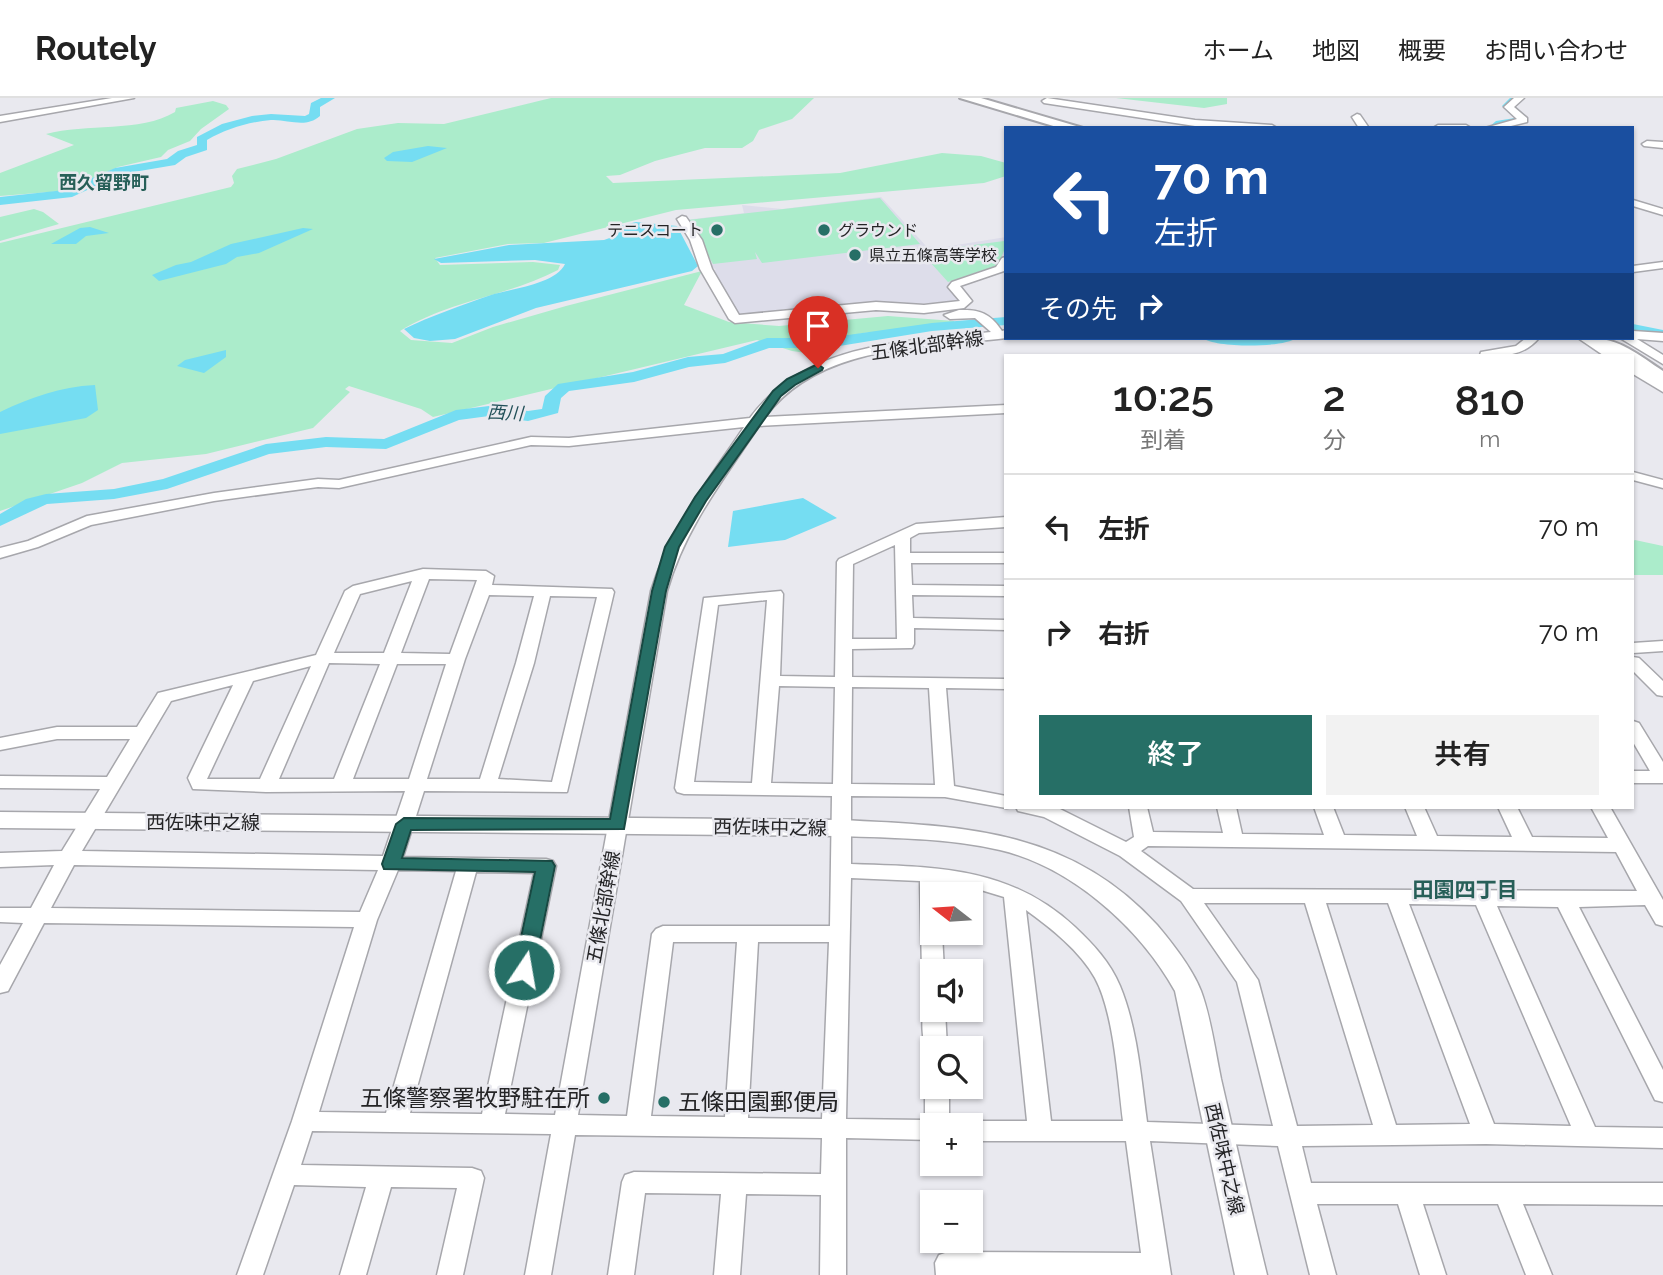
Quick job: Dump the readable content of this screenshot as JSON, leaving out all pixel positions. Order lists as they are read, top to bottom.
{
  "streets": {
    "main road": ["西佐味中之線"],
    "street": ["五條北部幹線"]
  },
  "crossings": [
    ["五條北部幹線", "西佐味中之線"]
  ],
  "districts": ["西久留野町", "田園四丁目"],
  "water": ["西川"],
  "places": [
    "テニスコート",
    "グラウンド",
    "県立五條高等学校",
    "五條警察署牧野駐在所",
    "五條田園郵便局"
  ],
  "north": "left",
  "page": {
    "header": "Routely",
    "nav": [
      "ホーム",
      "地図",
      "概要",
      "お問い合わせ"
    ],
    "turn": ["70 m", "左折"],
    "then": "その先",
    "eta": [
      "10:25",
      "到着",
      "2",
      "分",
      "810",
      "m"
    ],
    "list": [
      {
        "name": "左折",
        "value": "70 m"
      },
      {
        "name": "右折",
        "value": "70 m"
      }
    ],
    "buttons": ["終了", "共有"],
    "map_buttons": ["+", "−"]
  }
}
